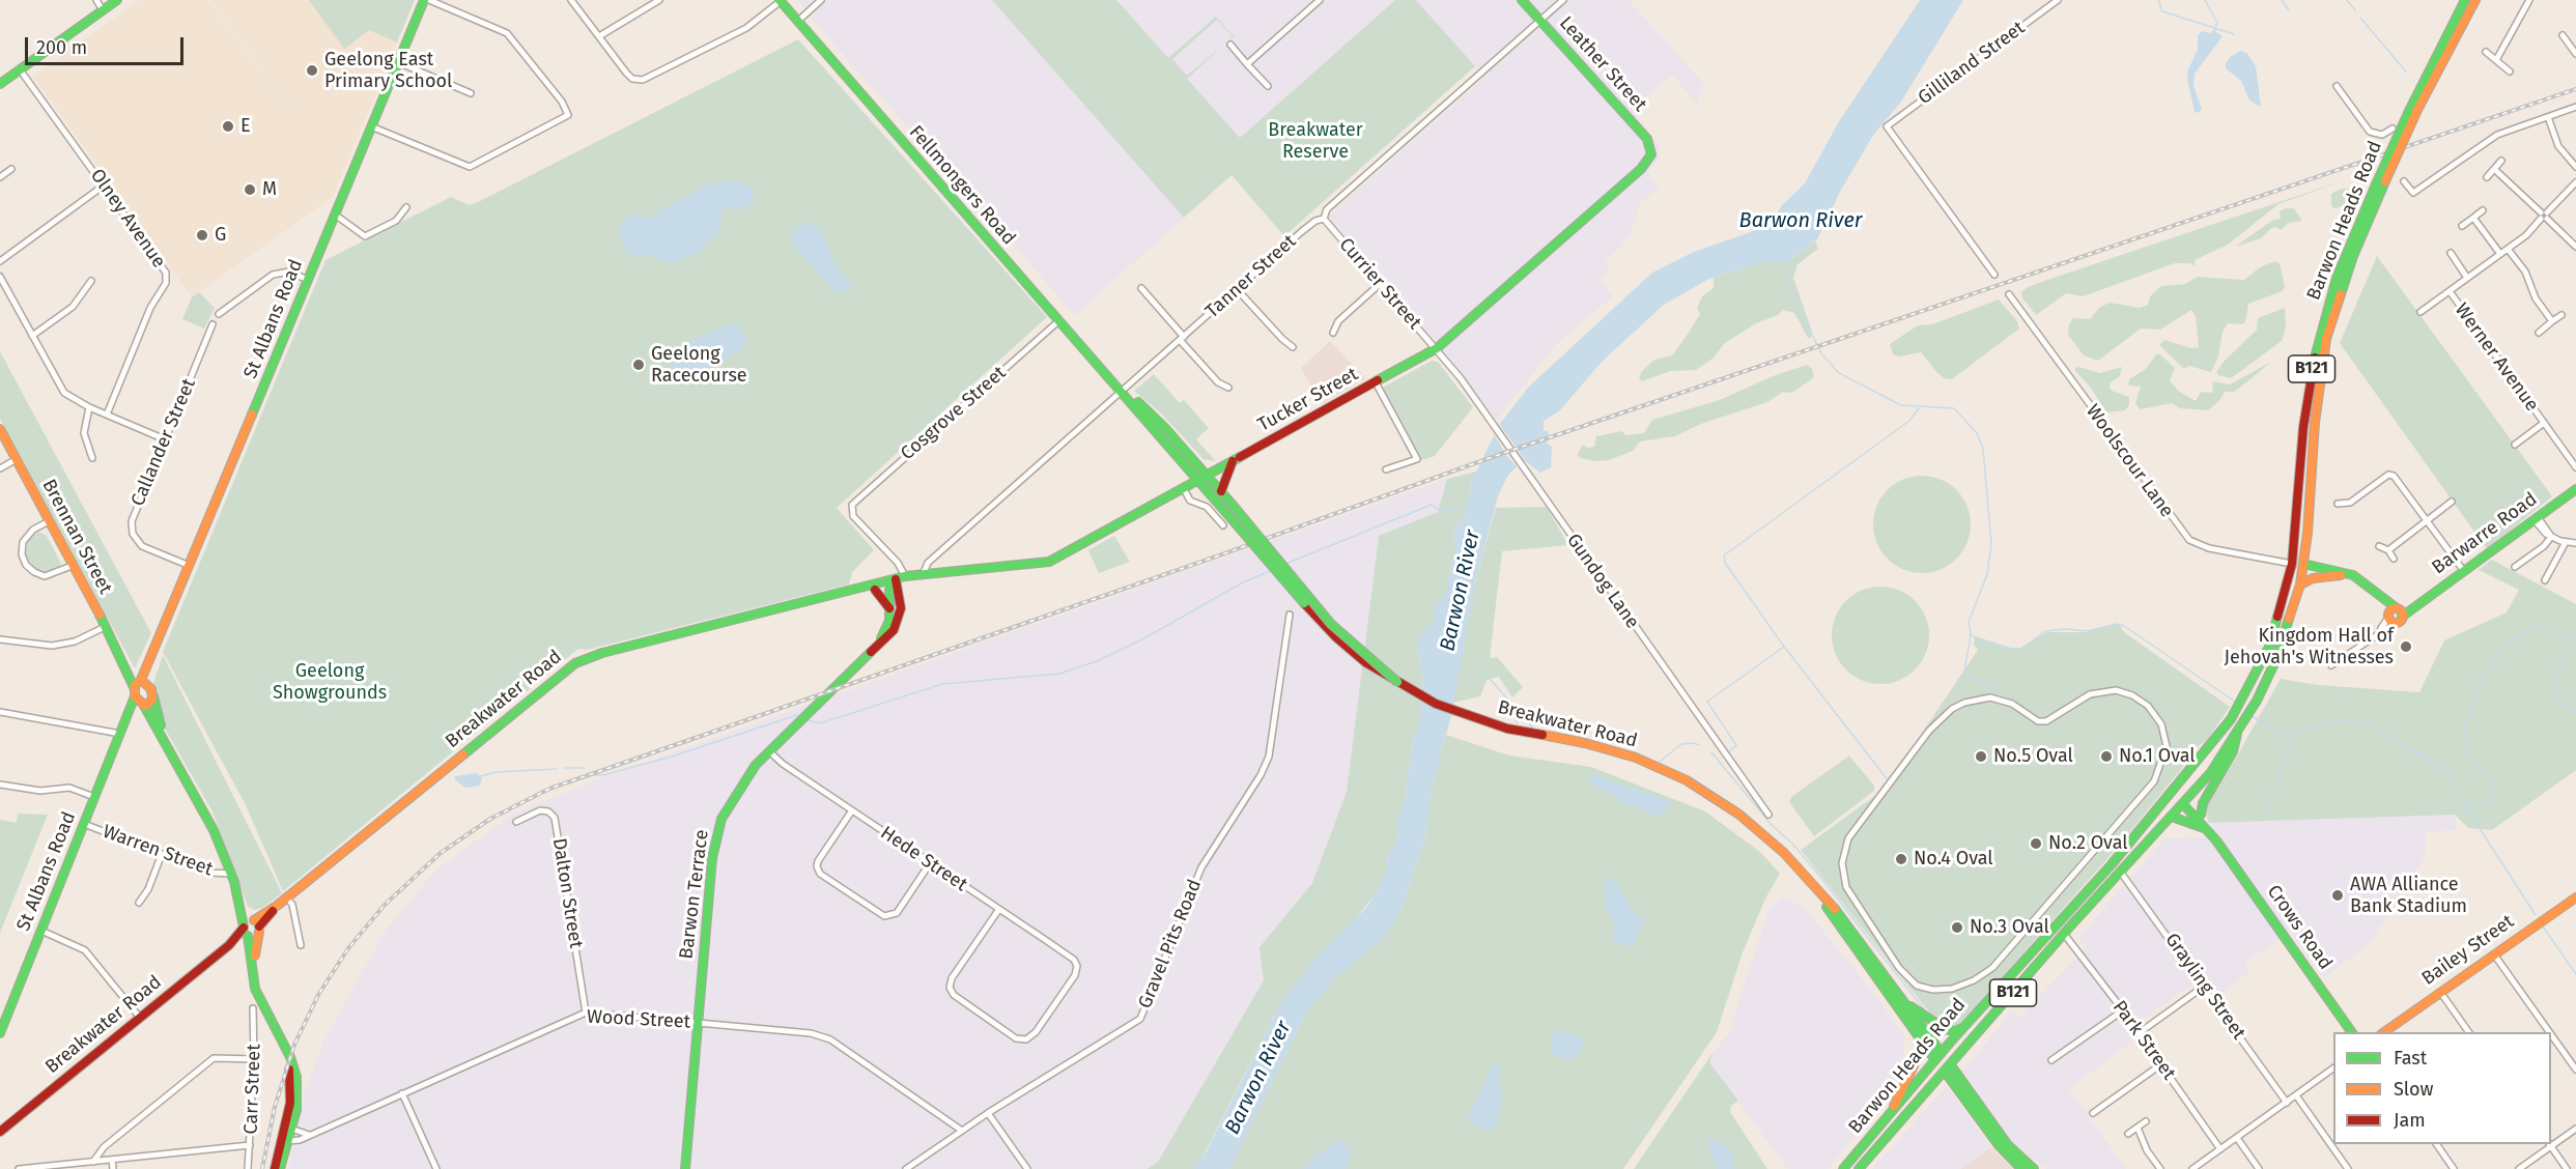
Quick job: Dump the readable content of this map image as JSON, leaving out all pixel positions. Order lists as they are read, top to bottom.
{
  "streets": {
    "main road": [
      "Leather Street",
      "Fellmongers Road",
      "Barwon Heads Road",
      "St Albans Road",
      "B121",
      "Tucker Street",
      "Barwarre Road",
      "Brennan Street",
      "Breakwater Road",
      "Barwon Terrace",
      "Crows Road",
      "Bailey Street"
    ],
    "street": [
      "Gilliland Street",
      "Olney Avenue",
      "Tanner Street",
      "Currier Street",
      "Werner Avenue",
      "Cosgrove Street",
      "Callander Street",
      "Woolscour Lane",
      "Gundog Lane",
      "Warren Street",
      "Hede Street",
      "Dalton Street",
      "Gravel Pits Road",
      "Grayling Street",
      "Wood Street",
      "Park Street",
      "Carr Street"
    ]
  },
  "crossings": [
    ["Leather Street", "Tanner Street"],
    ["Leather Street", "Tucker Street"],
    ["Fellmongers Road", "Tanner Street"],
    ["Fellmongers Road", "Tucker Street"],
    ["Fellmongers Road", "Cosgrove Street"],
    ["Fellmongers Road", "Breakwater Road"],
    ["Barwon Heads Road", "B121"],
    ["Barwon Heads Road", "Woolscour Lane"],
    ["Barwon Heads Road", "Breakwater Road"],
    ["Barwon Heads Road", "Crows Road"],
    ["Barwon Heads Road", "Grayling Street"],
    ["Barwon Heads Road", "Park Street"],
    ["Tanner Street", "Currier Street"],
    ["Tanner Street", "Tucker Street"],
    ["Currier Street", "Tucker Street"],
    ["Currier Street", "Gundog Lane"],
    ["St Albans Road", "Callander Street"],
    ["St Albans Road", "Brennan Street"],
    ["St Albans Road", "Warren Street"],
    ["B121", "Breakwater Road"],
    ["Tucker Street", "Cosgrove Street"],
    ["Tucker Street", "Gundog Lane"],
    ["Tucker Street", "Breakwater Road"],
    ["Tucker Street", "Barwon Terrace"],
    ["Cosgrove Street", "Barwon Terrace"],
    ["Hede Street", "Barwon Terrace"],
    ["Dalton Street", "Wood Street"],
    ["Barwon Terrace", "Wood Street"],
    ["Gravel Pits Road", "Wood Street"]
  ],
  "water": ["Barwon River"],
  "parks": ["Breakwater Reserve", "Geelong Showgrounds"],
  "places": [
    "Geelong East Primary School",
    "E",
    "M",
    "G",
    "Geelong Racecourse",
    "Kingdom Hall of Jehovah's Witnesses",
    "No.5 Oval",
    "No.1 Oval",
    "No.2 Oval",
    "No.4 Oval",
    "AWA Alliance Bank Stadium",
    "No.3 Oval"
  ],
  "legend": ["Fast", "Slow", "Jam"],
  "scale_bar": "200 m"
}
